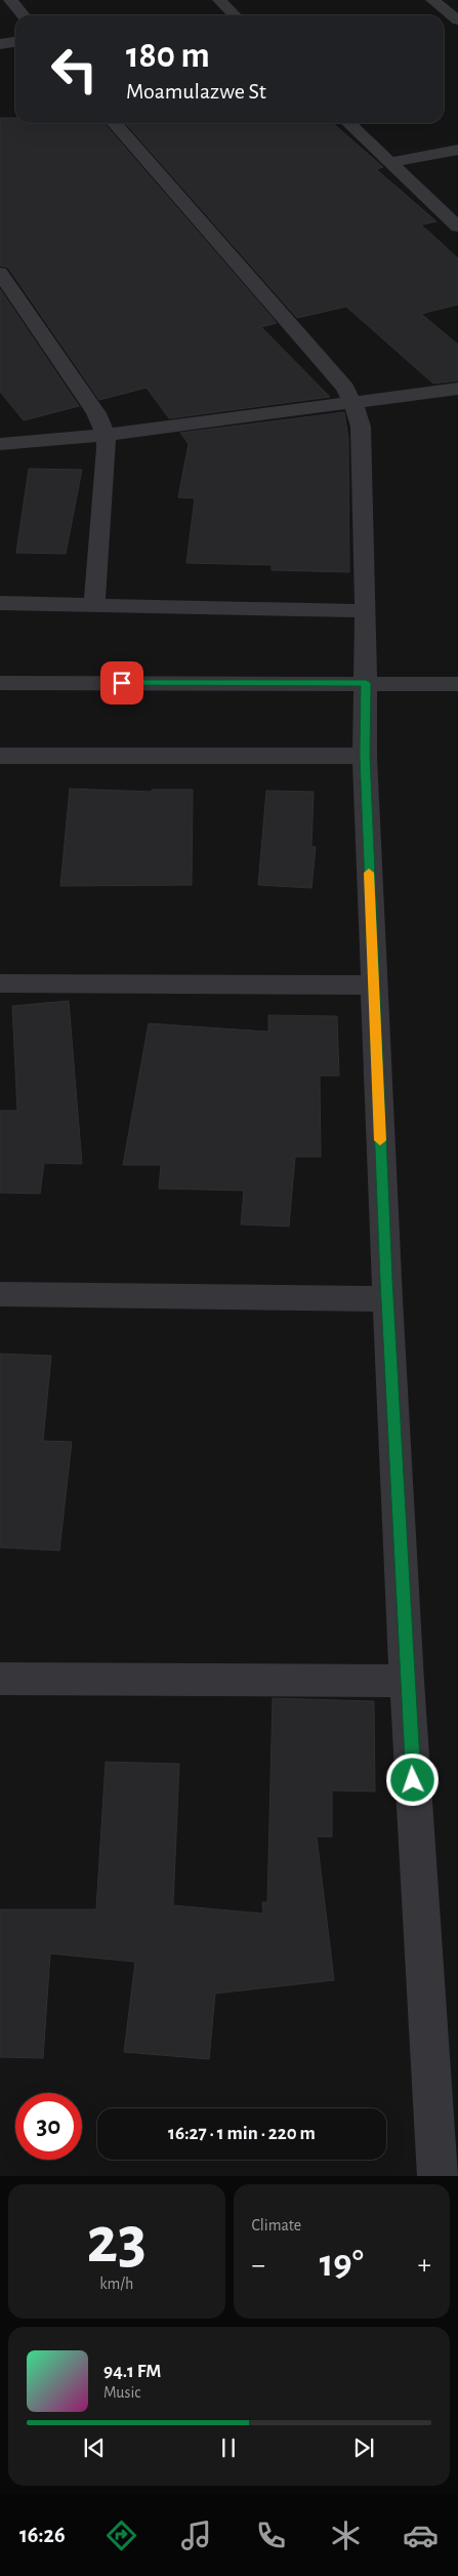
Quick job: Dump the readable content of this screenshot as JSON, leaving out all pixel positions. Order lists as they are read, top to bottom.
{
  "page": {
    "turn": ["180 m", "Moamulazwe St"],
    "limit": "30",
    "trip": "16:27 · 1 min · 220 m",
    "tile": [
      ["23", "km/h"],
      "Climate"
    ],
    "heat": ["−", "19°", "+"],
    "song": ["94.1 FM", "Music"],
    "tabs": "16:26"
  }
}
